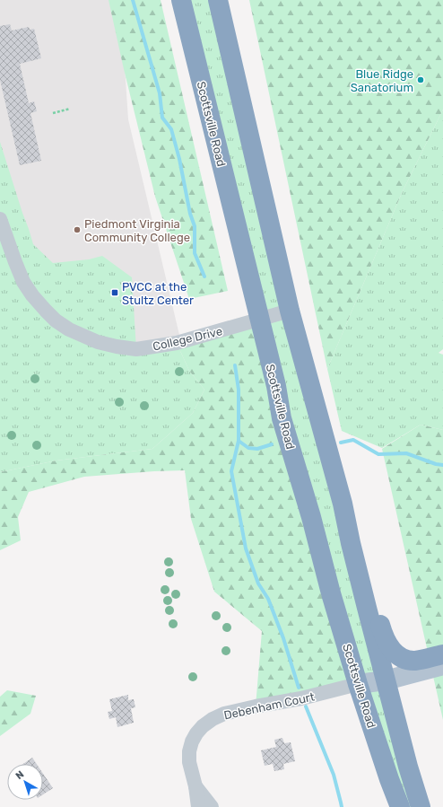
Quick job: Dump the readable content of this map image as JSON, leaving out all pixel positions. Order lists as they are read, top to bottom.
{
  "streets": {
    "highway": ["Scottsville Road"],
    "street": ["College Drive", "Debenham Court"]
  },
  "crossings": [
    ["Scottsville Road", "College Drive"],
    ["Scottsville Road", "Debenham Court"]
  ],
  "places": {
    "other": ["Blue Ridge Sanatorium", "Piedmont Virginia Community College"],
    "transit": ["PVCC at the Stultz Center"]
  },
  "north": "top left"
}
